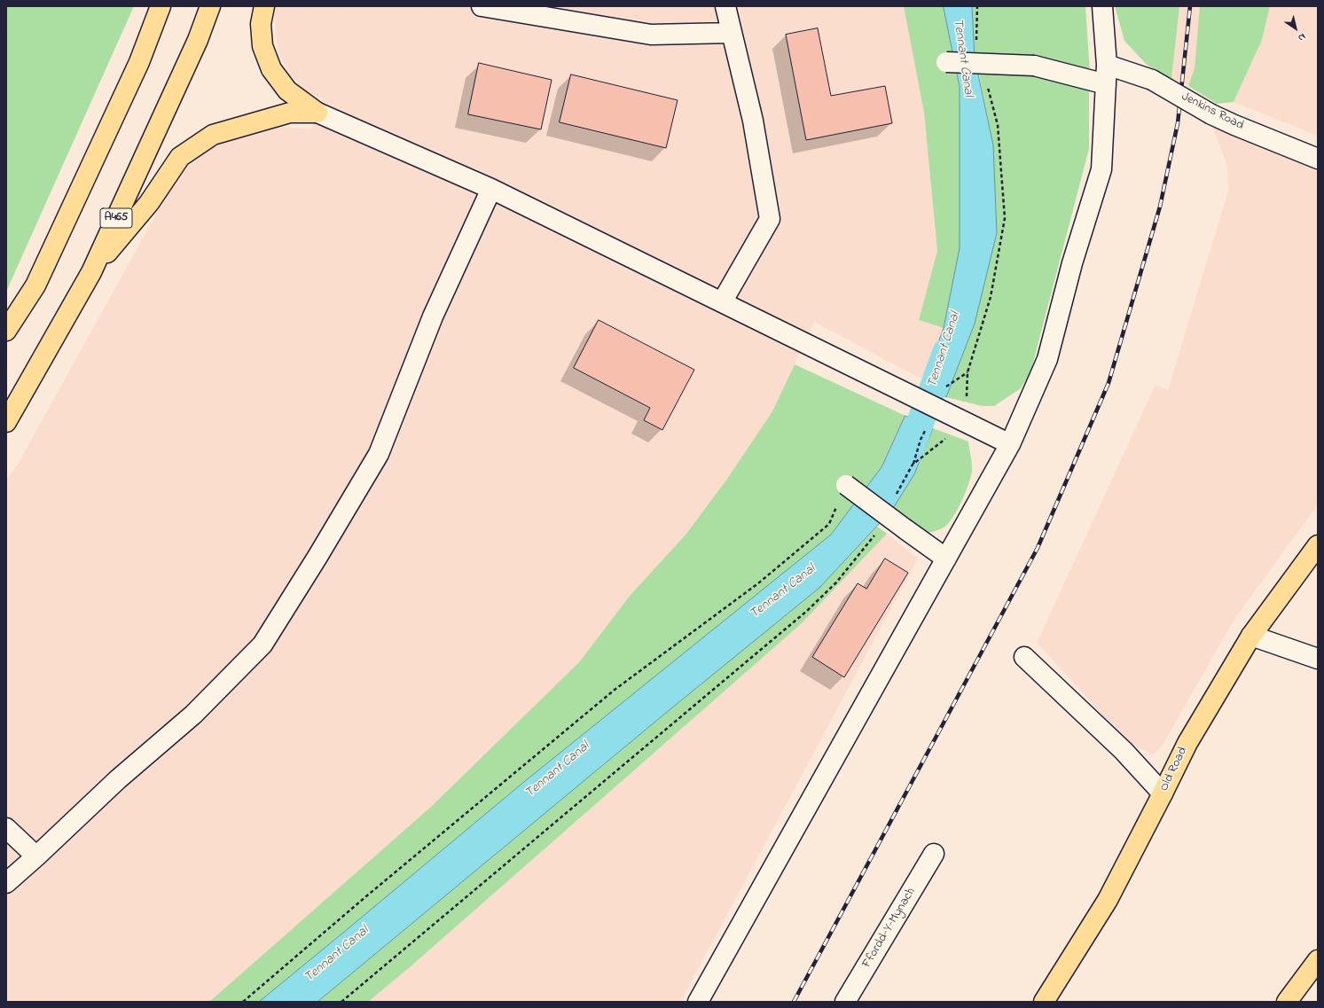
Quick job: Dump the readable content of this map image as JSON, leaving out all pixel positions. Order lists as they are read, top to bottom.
{
  "streets": {
    "main road": ["A465", "Old Road"],
    "street": ["Jenkins Road", "Ffordd-Y-Mynach"]
  },
  "water": ["Tennant Canal"],
  "north": "bottom right"
}
